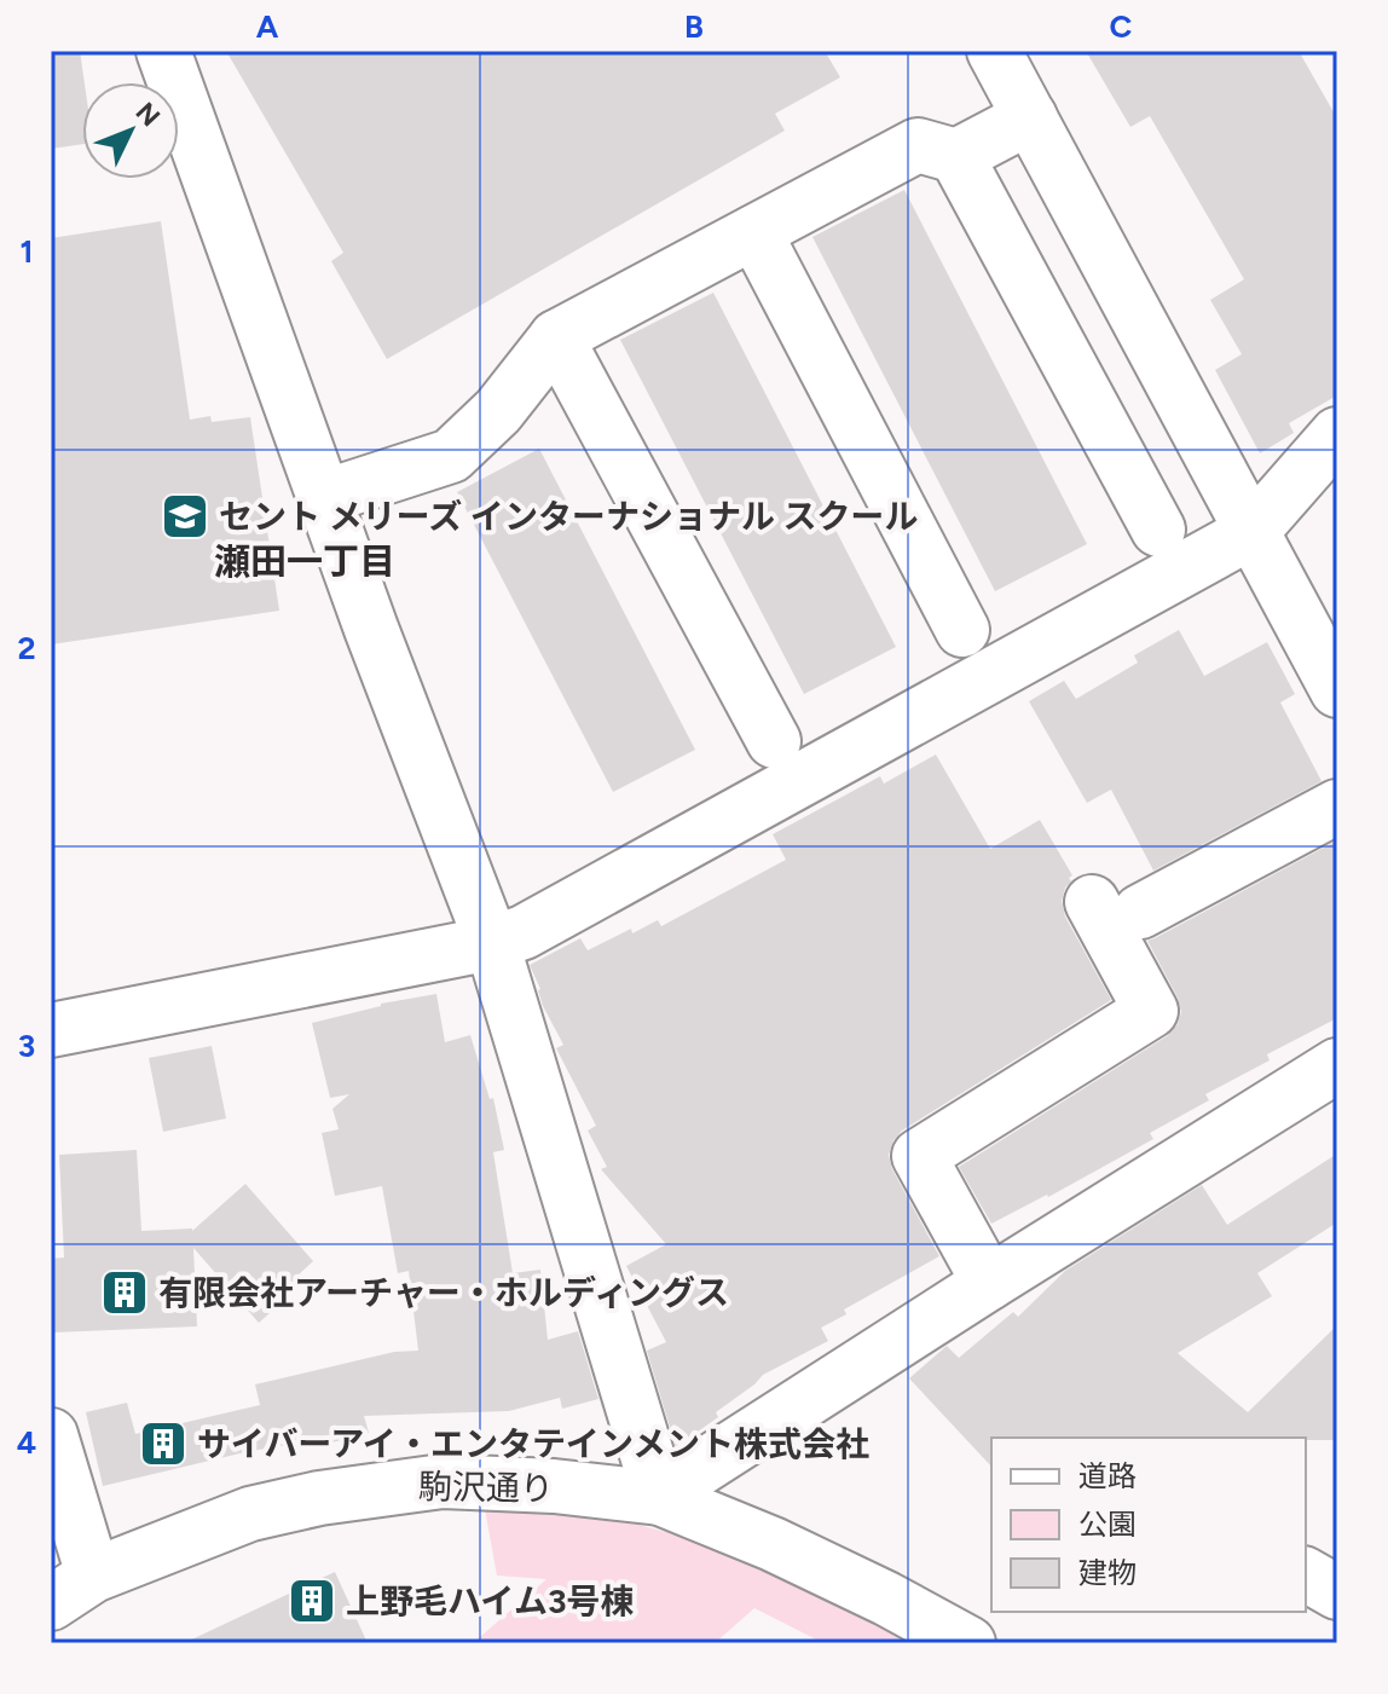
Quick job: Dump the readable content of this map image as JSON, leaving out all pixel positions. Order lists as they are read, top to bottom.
{
  "streets": {
    "street": ["駒沢通り"]
  },
  "districts": ["瀬田一丁目"],
  "places": {
    "school or university": ["セント メリーズ インターナショナル スクール"],
    "building": ["有限会社アーチャー・ホルディングス", "サイバーアイ・エンタテインメント株式会社", "上野毛ハイム3号棟"]
  },
  "legend": ["道路", "公園", "建物"],
  "north": "top right",
  "grid": {
    "columns": ["A", "B", "C"],
    "rows": [
      "1",
      "2",
      "3",
      "4"
    ]
  }
}
